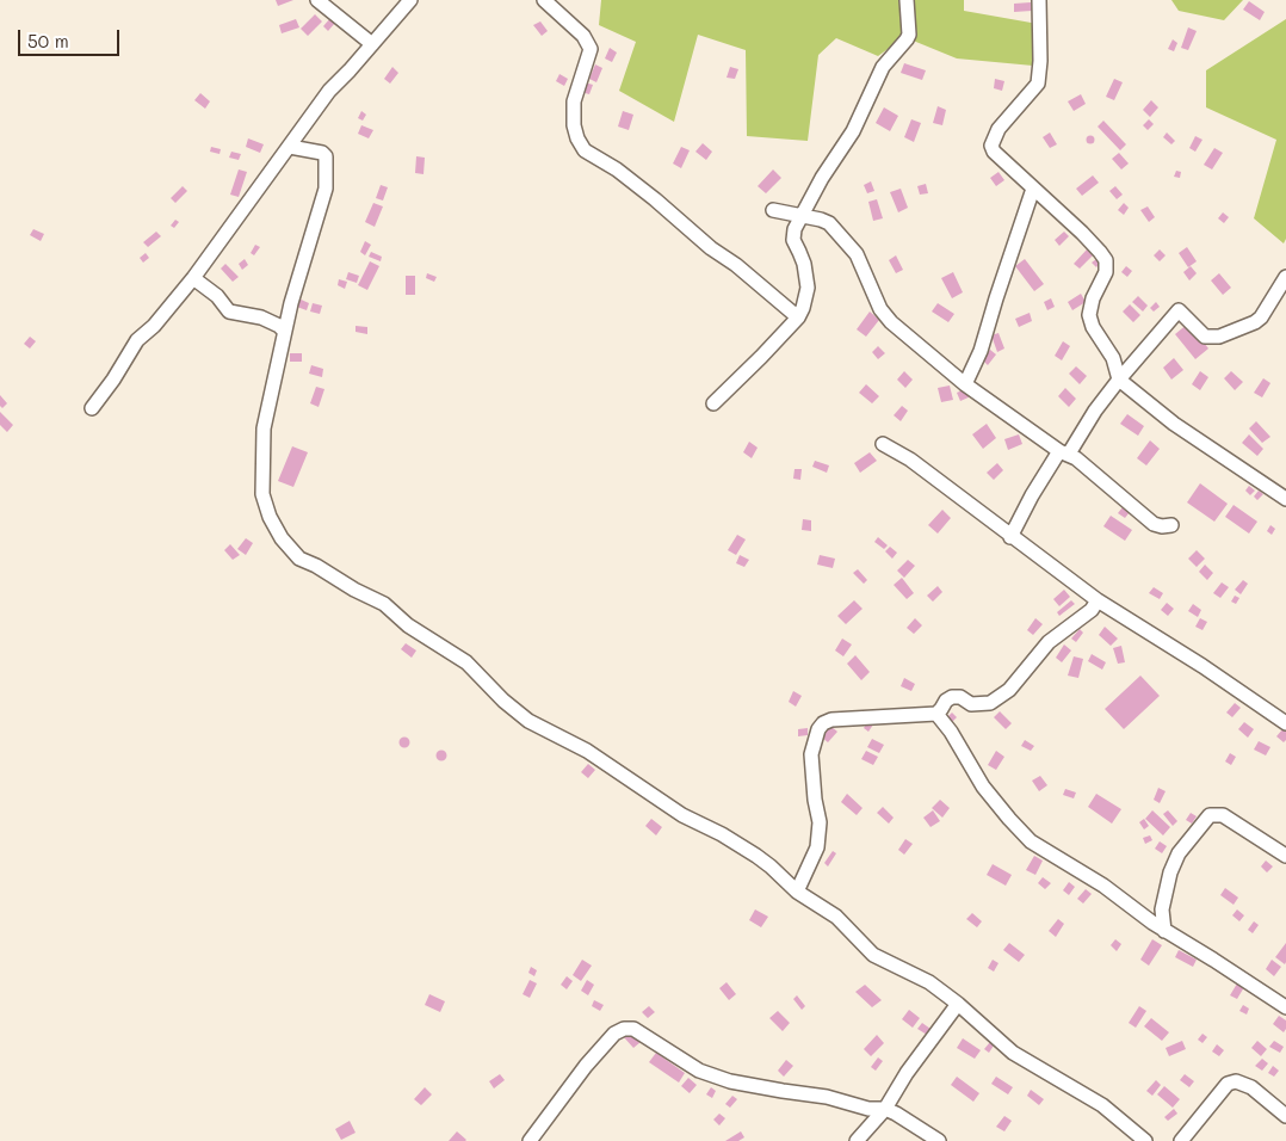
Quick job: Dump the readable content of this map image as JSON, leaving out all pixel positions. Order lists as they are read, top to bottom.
{
  "scale_bar": "50 m"
}
